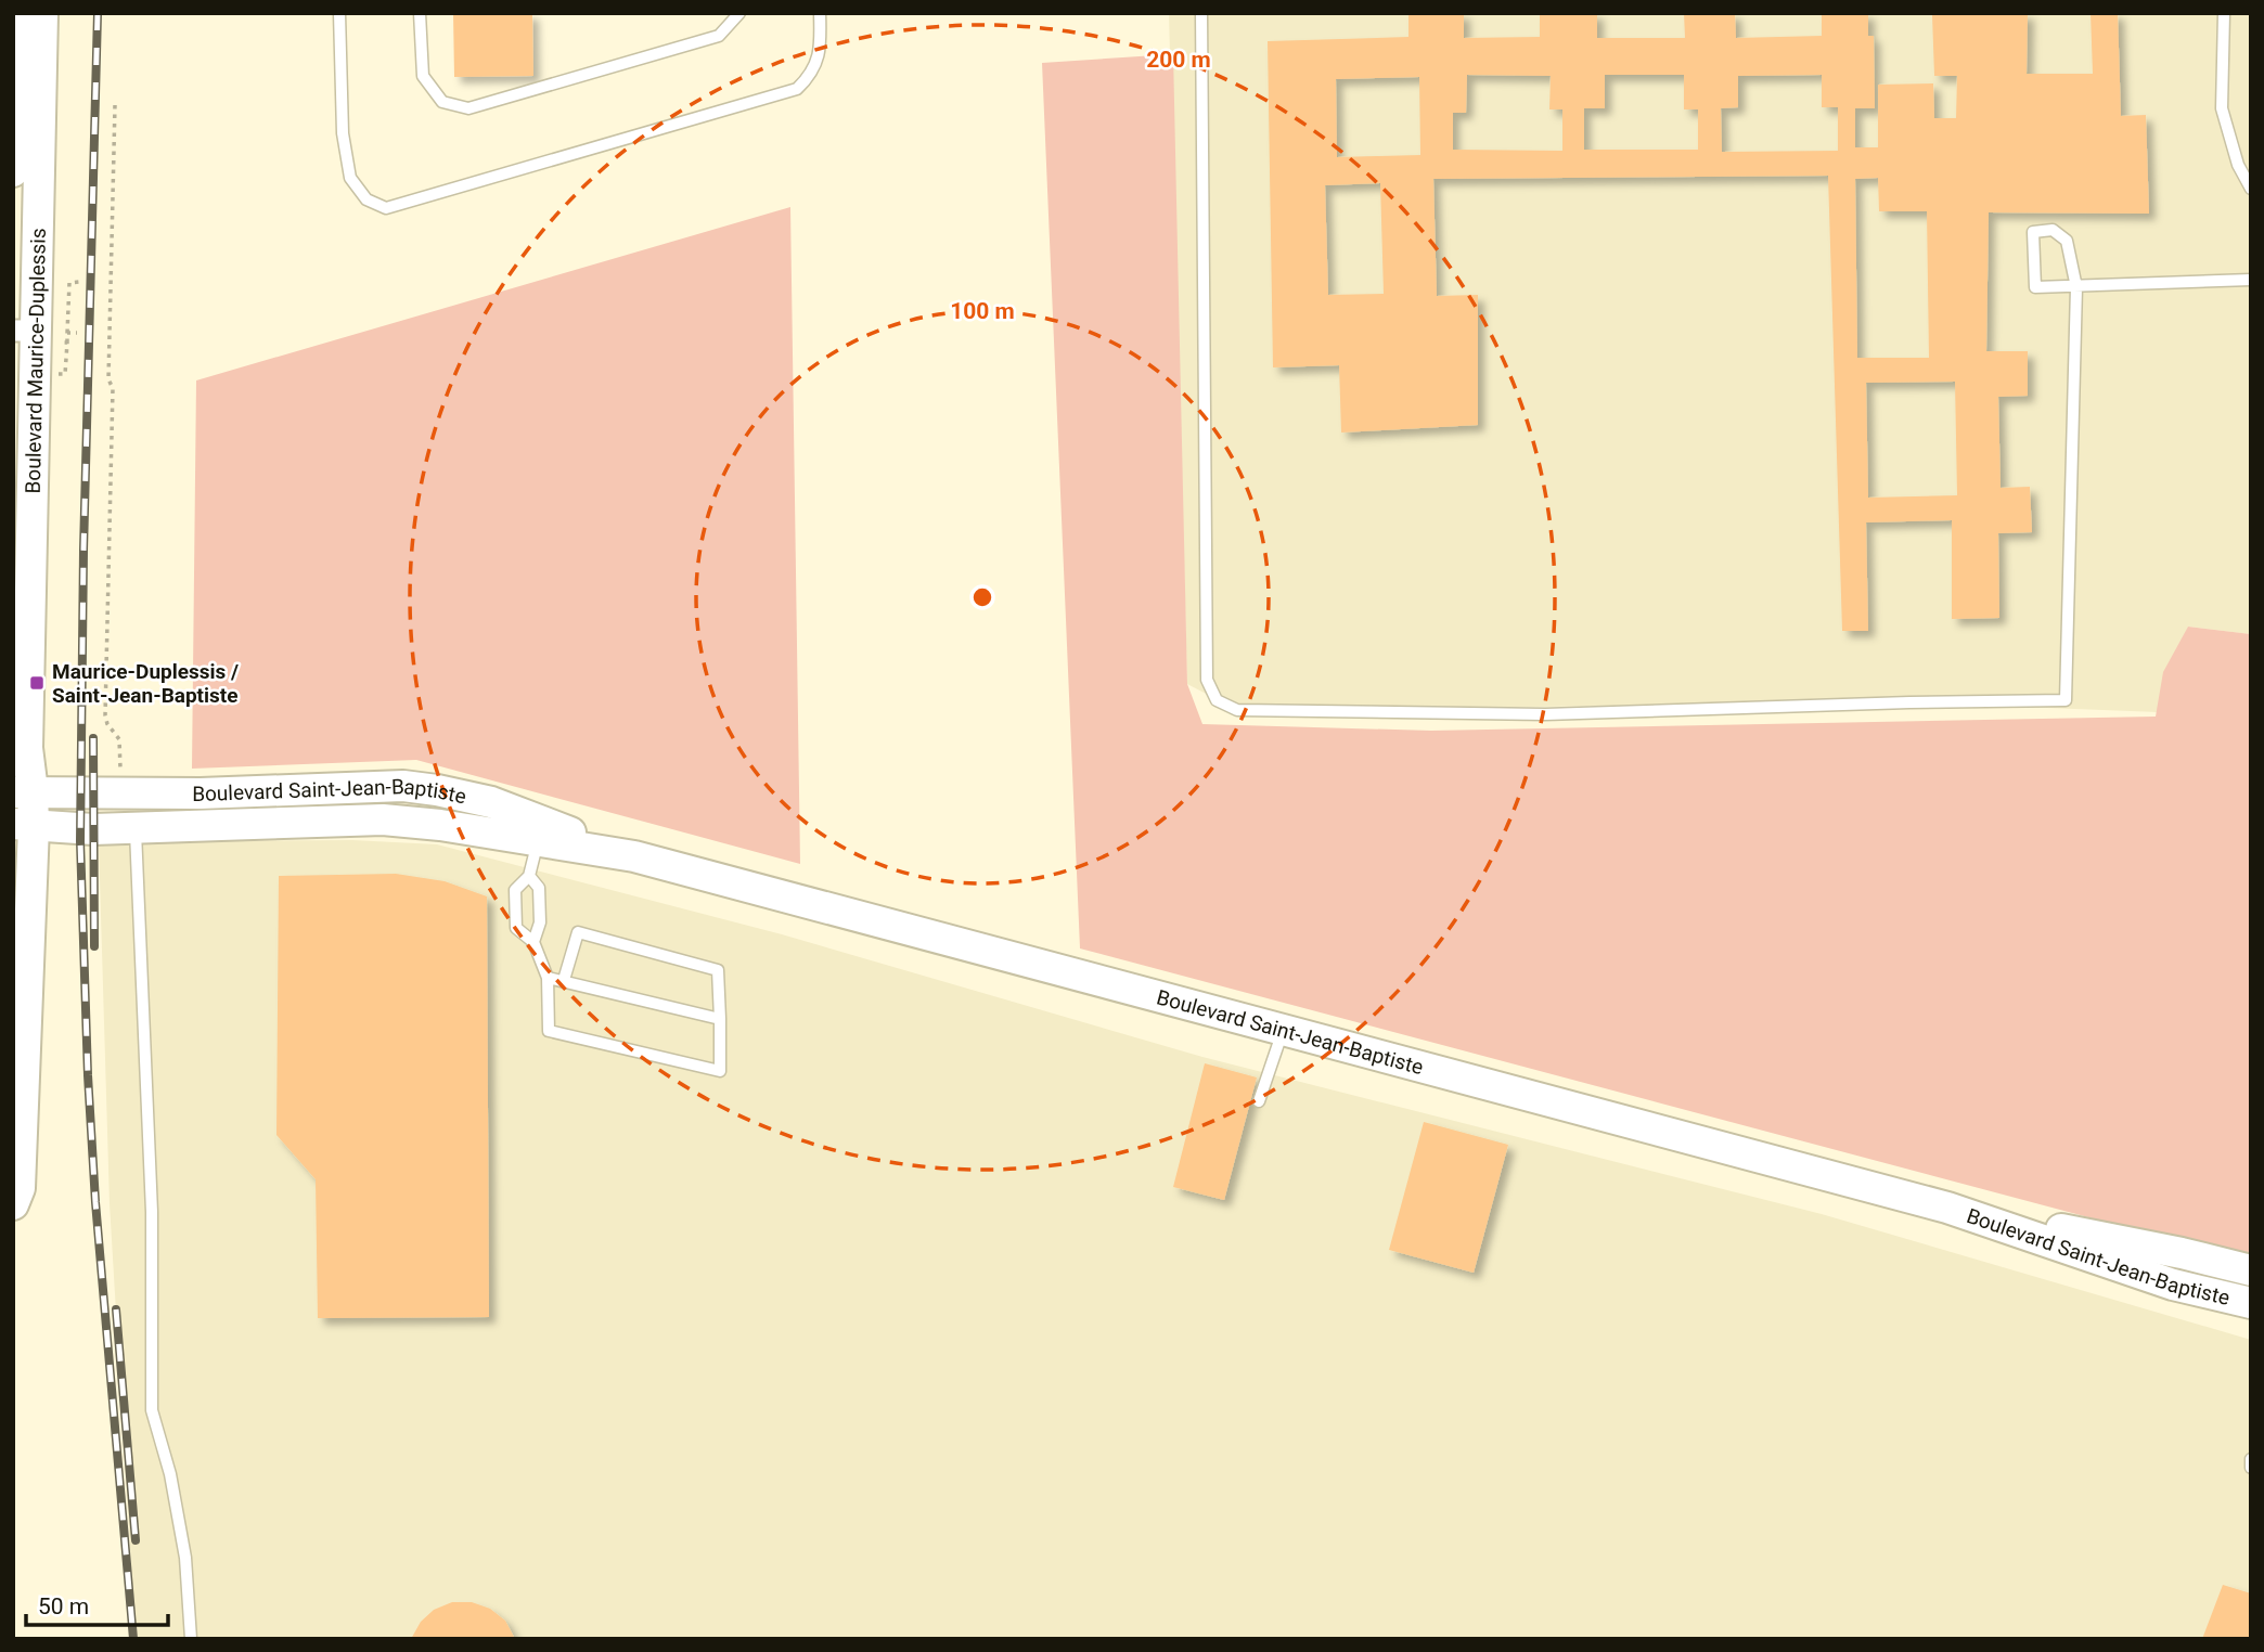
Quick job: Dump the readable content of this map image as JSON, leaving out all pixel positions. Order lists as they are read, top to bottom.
{
  "streets": {
    "main road": ["Boulevard Maurice-Duplessis", "Boulevard Saint-Jean-Baptiste"]
  },
  "crossings": [
    ["Boulevard Maurice-Duplessis", "Boulevard Saint-Jean-Baptiste"]
  ],
  "places": {
    "transit": ["Maurice-Duplessis / Saint-Jean-Baptiste"]
  },
  "scale_bar": "50 m",
  "rings": ["200 m", "100 m"]
}
